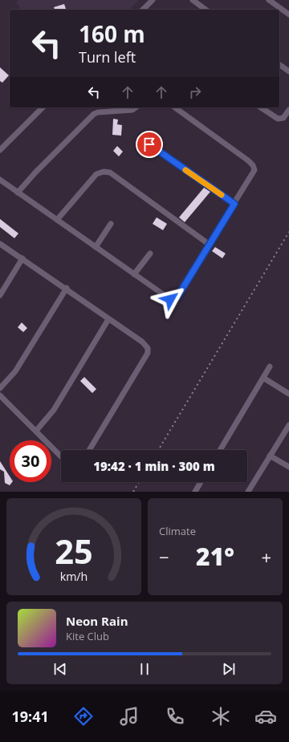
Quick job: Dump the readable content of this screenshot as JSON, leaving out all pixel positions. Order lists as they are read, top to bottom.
{
  "page": {
    "turn": ["160 m", "Turn left"],
    "limit": "30",
    "trip": "19:42 · 1 min · 300 m",
    "tile": "Climate",
    "heat": ["−", "21°", "+"],
    "song": ["Neon Rain", "Kite Club"],
    "tabs": "19:41",
    "gauge": ["25", "km/h"]
  }
}
